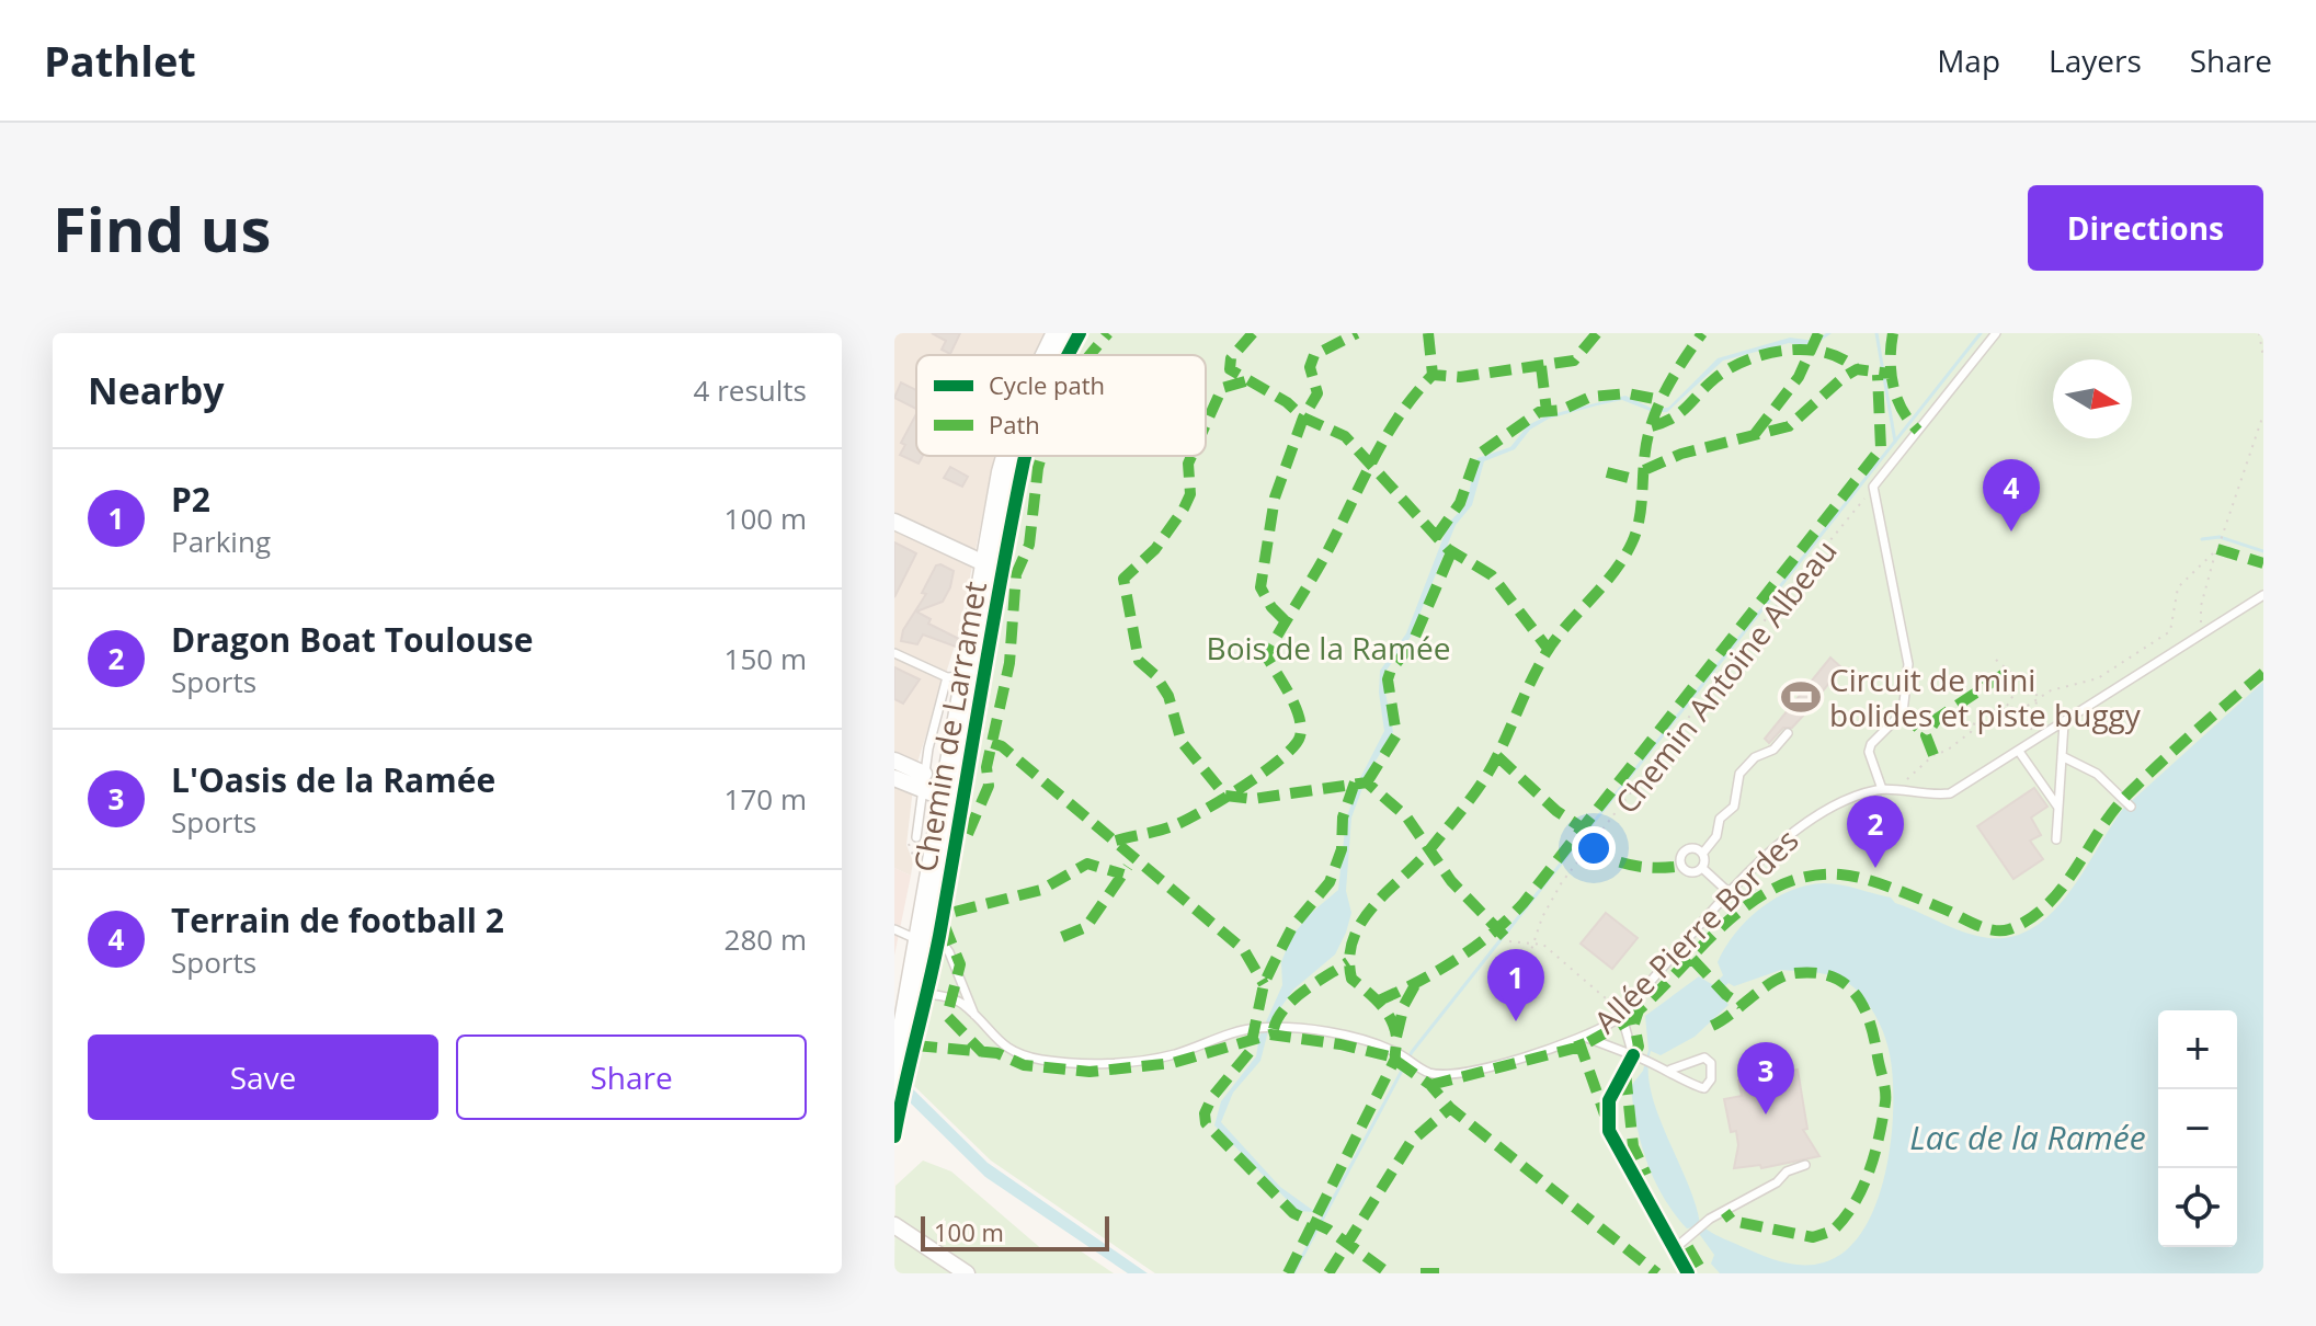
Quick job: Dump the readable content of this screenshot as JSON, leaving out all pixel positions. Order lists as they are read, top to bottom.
{
  "streets": {
    "main road": ["Chemin de Larramet"],
    "lane": ["Allée Pierre Bordes"],
    "path": ["Chemin Antoine Albeau"]
  },
  "water": ["Lac de la Ramée"],
  "parks": ["Bois de la Ramée"],
  "places": {
    "sports": ["Circuit de mini bolides et piste buggy"]
  },
  "legend": ["Cycle path", "Path"],
  "scale_bar": "100 m",
  "north": "right",
  "page": {
    "header": "Pathlet",
    "nav": ["Map", "Layers", "Share"],
    "buttons": [
      "Directions",
      ["Save", "Share"]
    ],
    "title": "Find us",
    "heading": ["Nearby", "4 results"],
    "list": [
      {
        "mark": "1",
        "name": "P2",
        "note": "Parking",
        "value": "100 m"
      },
      {
        "mark": "2",
        "name": "Dragon Boat Toulouse",
        "note": "Sports",
        "value": "150 m"
      },
      {
        "mark": "3",
        "name": "L'Oasis de la Ramée",
        "note": "Sports",
        "value": "170 m"
      },
      {
        "mark": "4",
        "name": "Terrain de football 2",
        "note": "Sports",
        "value": "280 m"
      }
    ],
    "pins": [
      "4",
      "2",
      "1",
      "3"
    ],
    "map_buttons": ["+", "−"],
    "scale": "100 m"
  }
}
